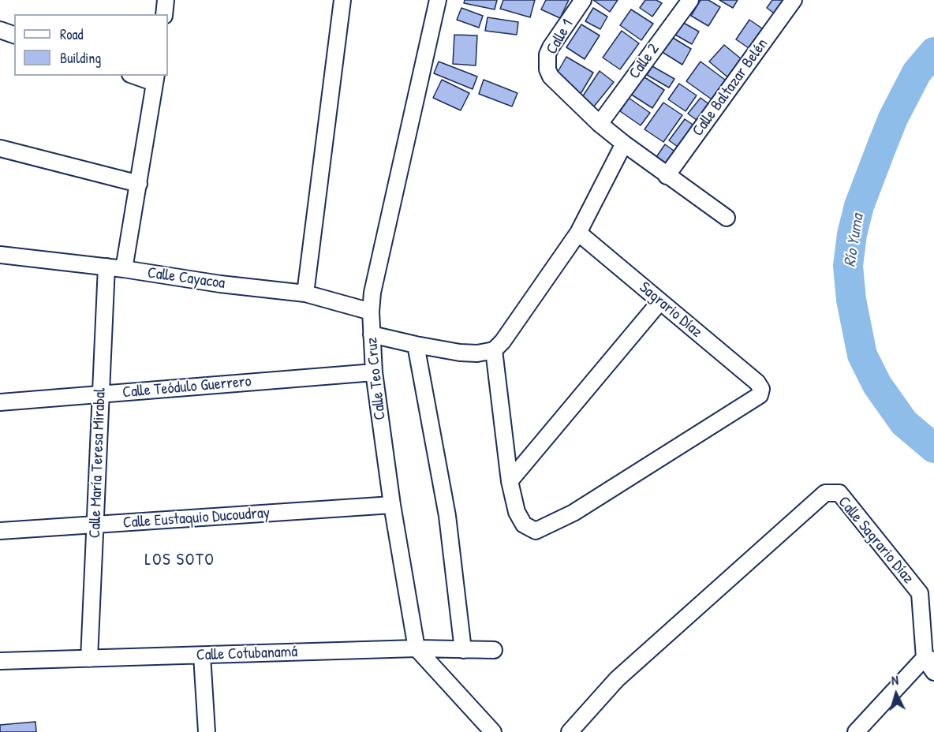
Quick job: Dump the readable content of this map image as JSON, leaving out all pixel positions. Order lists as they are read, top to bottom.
{
  "streets": {
    "street": [
      "Calle 1",
      "Calle 2",
      "Calle Baltazar Belén",
      "Calle Cayacoa",
      "Sagrario Díaz",
      "Calle Teo Cruz",
      "Calle Teódulo Guerrero",
      "Calle María Teresa Mirabal",
      "Calle Eustaquio Ducoudray",
      "Calle Sagrario Díaz",
      "Calle Cotubanamá"
    ]
  },
  "crossings": [
    ["Calle 1", "Calle 2"],
    ["Calle Cayacoa", "Calle Teo Cruz"],
    ["Calle Cayacoa", "Calle María Teresa Mirabal"],
    ["Calle Teo Cruz", "Calle Teódulo Guerrero"],
    ["Calle Teo Cruz", "Calle Eustaquio Ducoudray"],
    ["Calle Teo Cruz", "Calle Cotubanamá"],
    ["Calle Teódulo Guerrero", "Calle María Teresa Mirabal"],
    ["Calle María Teresa Mirabal", "Calle Eustaquio Ducoudray"],
    ["Calle María Teresa Mirabal", "Calle Cotubanamá"]
  ],
  "districts": ["LOS SOTO"],
  "water": ["Río Yuma"],
  "legend": ["Road", "Building"],
  "north": "top"
}
